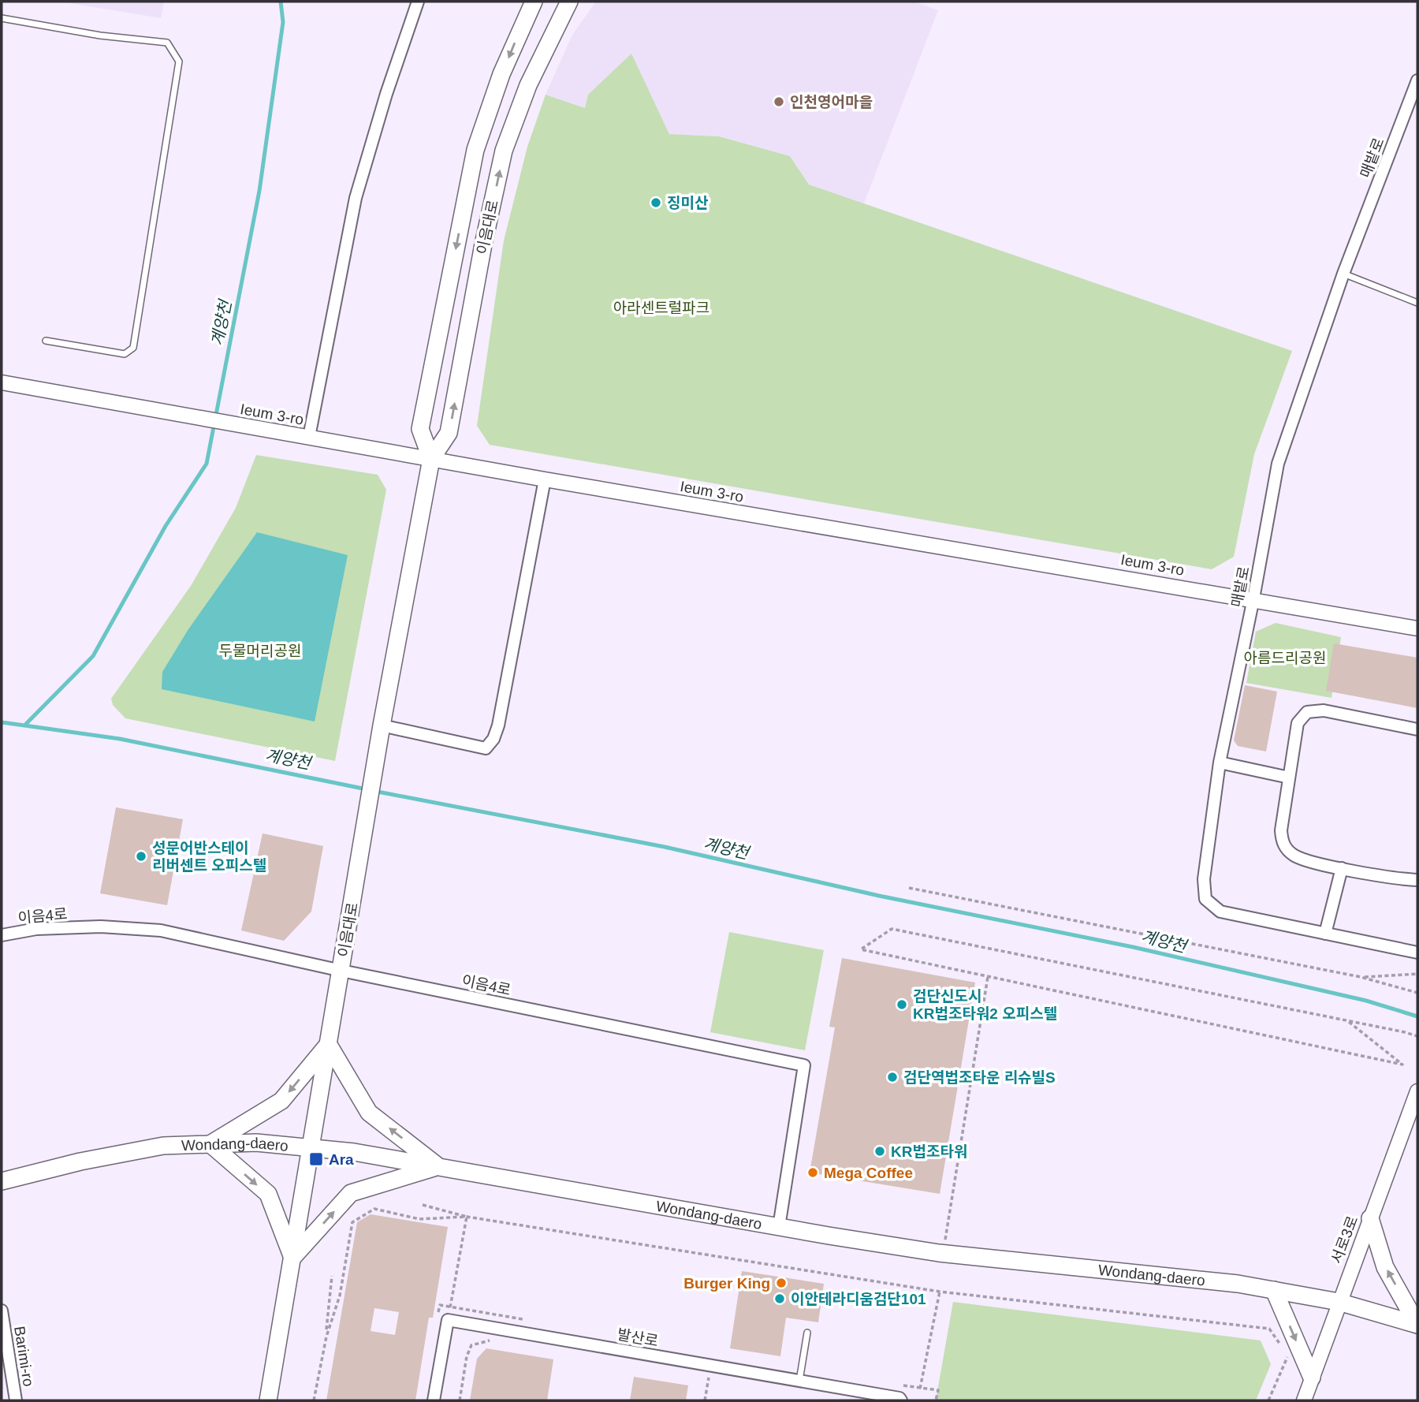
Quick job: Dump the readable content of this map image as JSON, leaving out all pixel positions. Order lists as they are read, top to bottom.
{
  "streets": {
    "main road": ["이음대로", "Wondang-daero"],
    "street": [
      "매밭로",
      "Ieum 3-ro",
      "이음4로",
      "서로3로",
      "발산로",
      "Barimi-ro"
    ]
  },
  "crossings": [
    ["매밭로", "Ieum 3-ro"],
    ["이음대로", "Ieum 3-ro"],
    ["이음대로", "이음4로"],
    ["이음대로", "Wondang-daero"],
    ["이음4로", "Wondang-daero"],
    ["Wondang-daero", "서로3로"]
  ],
  "water": ["계양천"],
  "parks": ["아라센트럴파크", "두물머리공원", "아름드리공원"],
  "places": {
    "other": [
      "인천영어마을",
      "징미산",
      "성문어반스테이 리버센트 오피스텔",
      "검단신도시 KR법조타워2 오피스텔",
      "검단역법조타운 리슈빌S",
      "KR법조타워",
      "Mega Coffee",
      "Burger King",
      "이안테라디움검단101"
    ],
    "transit": ["Ara"]
  }
}
